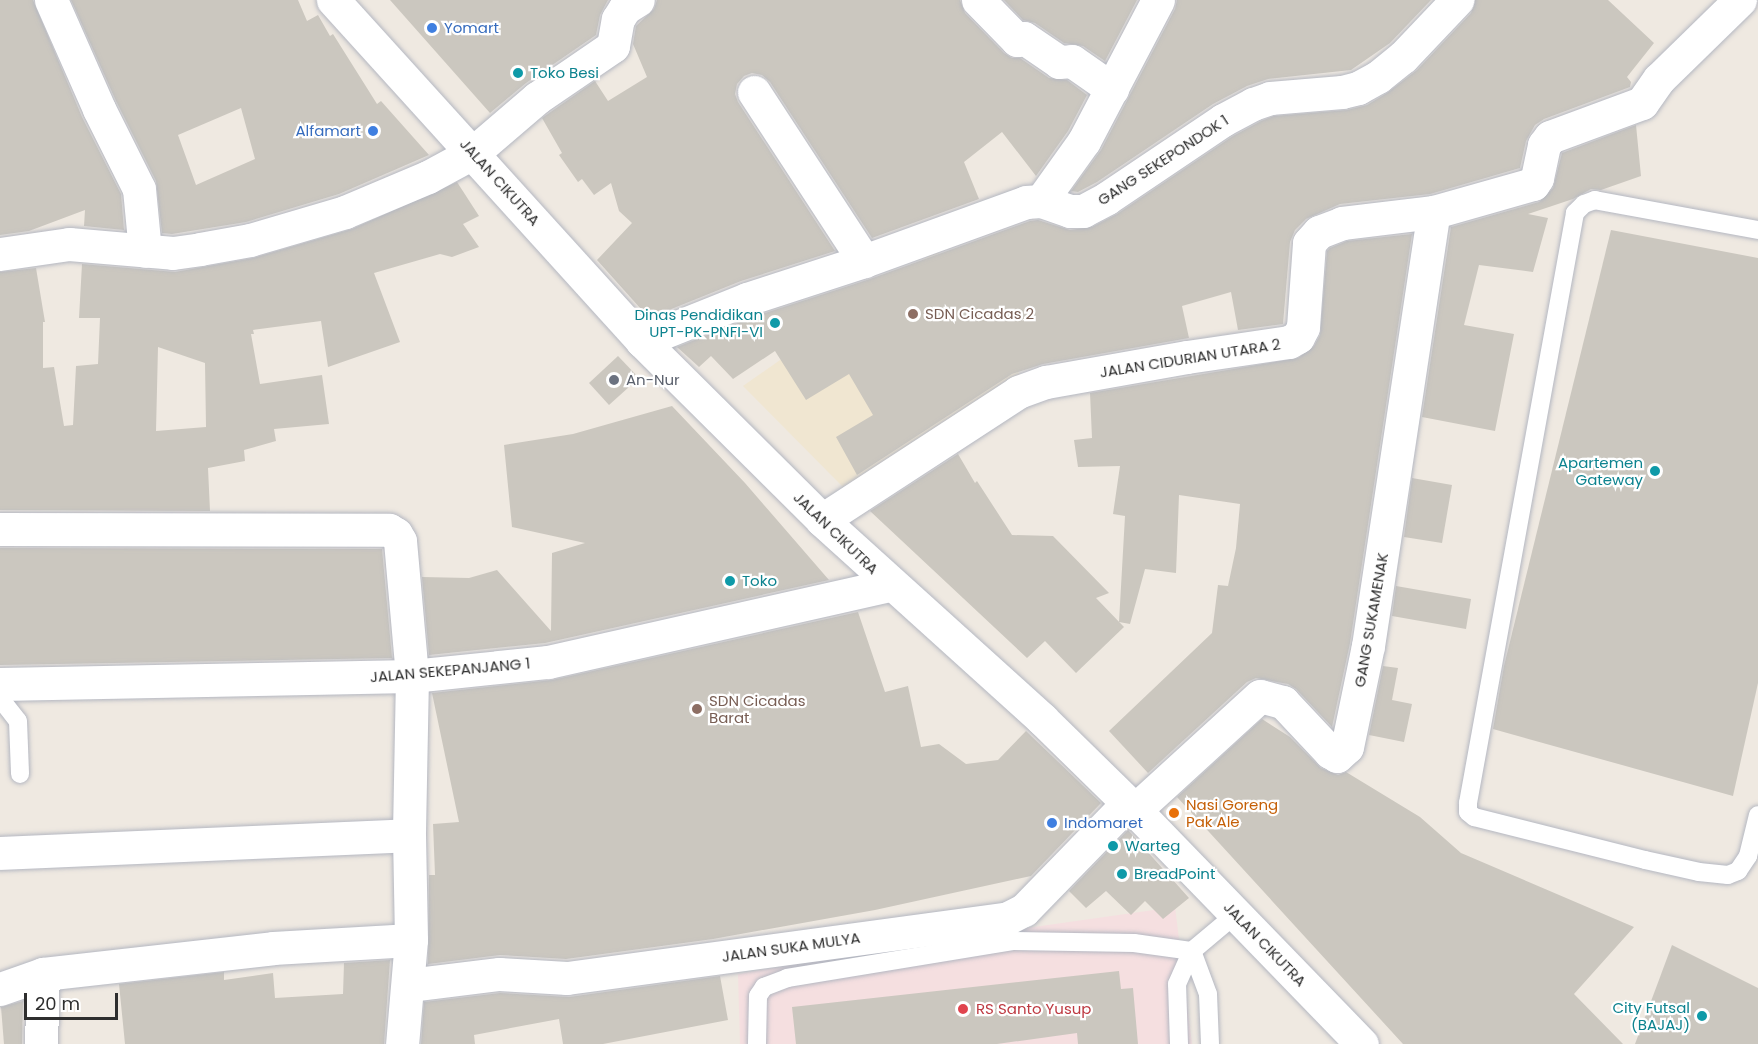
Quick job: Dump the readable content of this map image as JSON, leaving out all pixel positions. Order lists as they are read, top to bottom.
{
  "streets": {
    "street": [
      "GANG SEKEPONDOK 1",
      "JALAN CIKUTRA",
      "JALAN CIDURIAN UTARA 2",
      "GANG SUKAMENAK",
      "JALAN SEKEPANJANG 1",
      "JALAN SUKA MULYA"
    ]
  },
  "crossings": [
    ["JALAN CIKUTRA", "JALAN CIDURIAN UTARA 2"],
    ["JALAN CIKUTRA", "GANG SUKAMENAK"],
    ["JALAN CIKUTRA", "JALAN SEKEPANJANG 1"],
    ["JALAN CIKUTRA", "JALAN SUKA MULYA"],
    ["JALAN CIDURIAN UTARA 2", "GANG SUKAMENAK"],
    ["GANG SUKAMENAK", "JALAN SUKA MULYA"]
  ],
  "places": [
    "Yomart",
    "Toko Besi",
    "Alfamart",
    "SDN Cicadas 2",
    "Dinas Pendidikan UPT-PK-PNFI-VI",
    "An-Nur",
    "Apartemen Gateway",
    "Toko",
    "SDN Cicadas Barat",
    "Nasi Goreng Pak Ale",
    "Indomaret",
    "Warteg",
    "BreadPoint",
    "RS Santo Yusup",
    "City Futsal (BAJAJ)"
  ],
  "scale_bar": "20 m"
}
